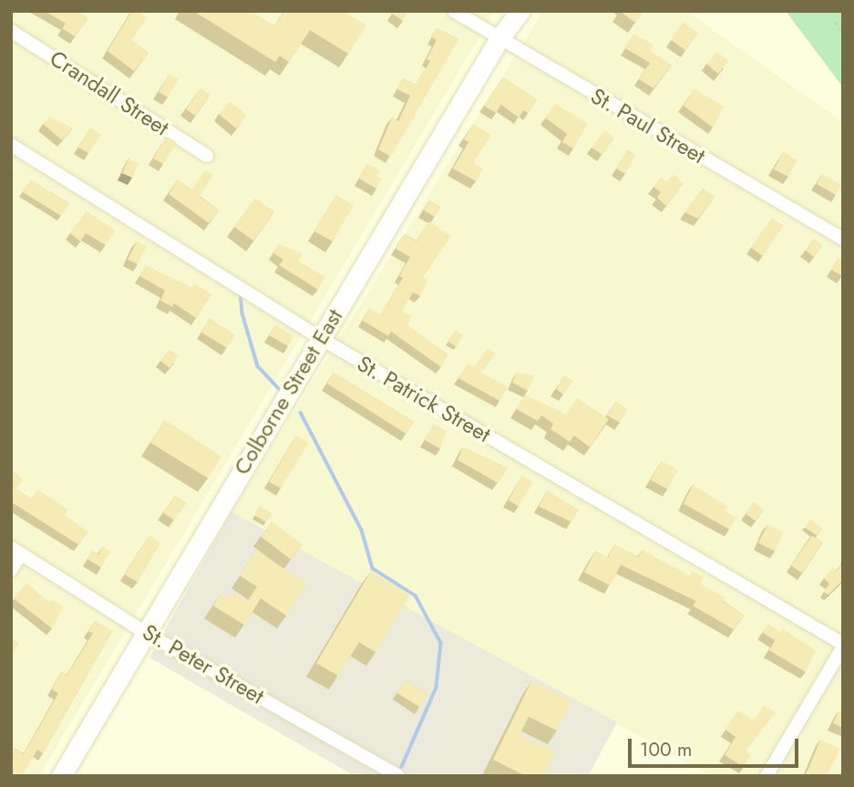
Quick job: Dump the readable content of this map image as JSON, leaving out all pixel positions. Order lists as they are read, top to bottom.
{
  "streets": {
    "main road": ["Colborne Street East"],
    "street": [
      "Crandall Street",
      "St. Paul Street",
      "St. Patrick Street",
      "St. Peter Street"
    ]
  },
  "crossings": [
    ["St. Paul Street", "Colborne Street East"],
    ["Colborne Street East", "St. Patrick Street"],
    ["Colborne Street East", "St. Peter Street"]
  ],
  "scale_bar": "100 m"
}
